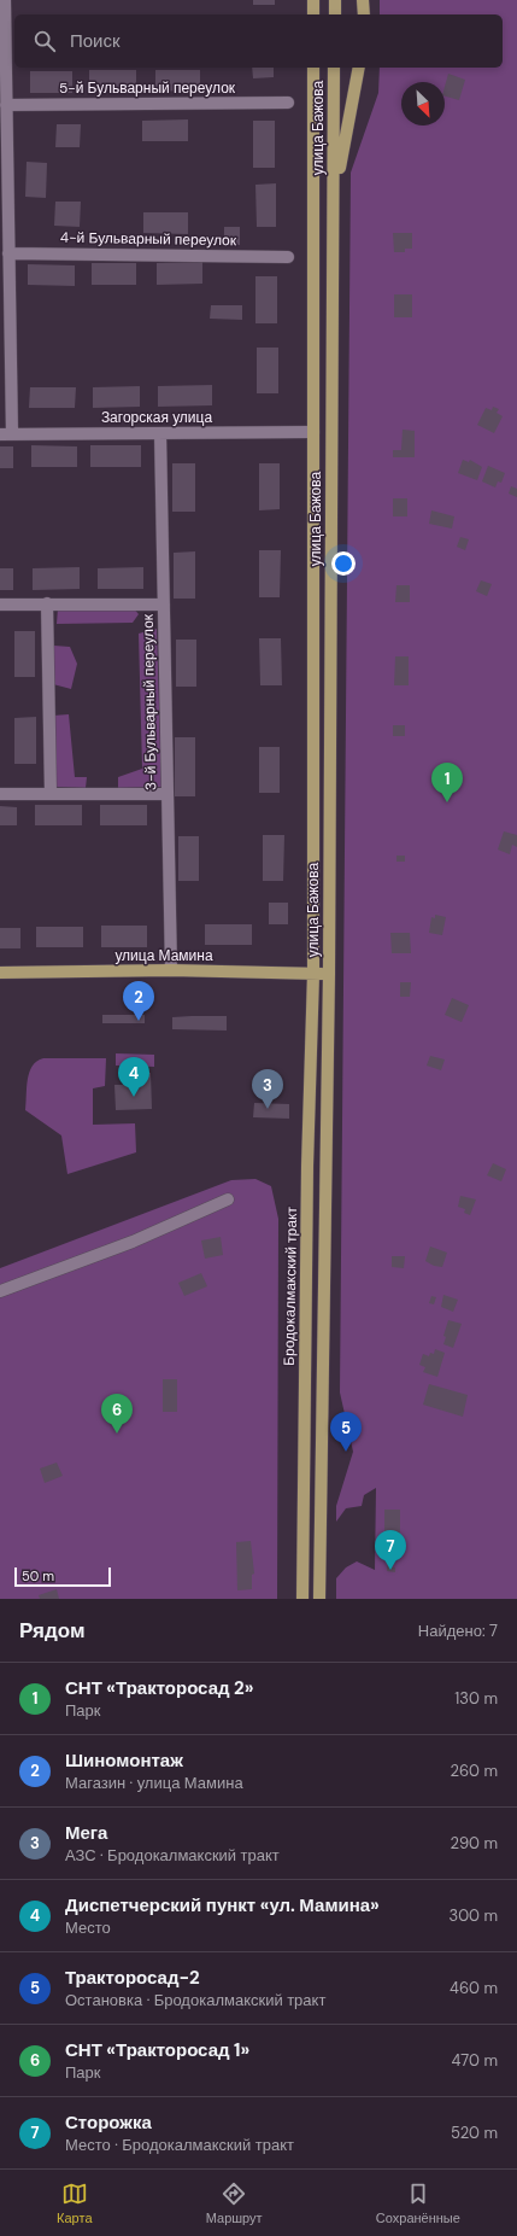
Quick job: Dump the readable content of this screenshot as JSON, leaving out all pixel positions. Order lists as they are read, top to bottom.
{
  "streets": {
    "main road": ["улица Бажова", "улица Мамина", "Бродокалмакский тракт"],
    "street": [
      "5-й Бульварный переулок",
      "4-й Бульварный переулок",
      "Загорская улица",
      "3-й Бульварный переулок"
    ]
  },
  "crossings": [
    ["улица Бажова", "Загорская улица"],
    ["улица Бажова", "улица Мамина"],
    ["улица Бажова", "Бродокалмакский тракт"],
    ["Загорская улица", "3-й Бульварный переулок"],
    ["3-й Бульварный переулок", "улица Мамина"],
    ["улица Мамина", "Бродокалмакский тракт"]
  ],
  "scale_bar": "50 m",
  "north": "bottom right",
  "page": {
    "search": "Поиск",
    "pins": [
      "1",
      "2",
      "4",
      "3",
      "6",
      "5",
      "7"
    ],
    "scale": "50 m",
    "heading": ["Рядом", "Найдено: 7"],
    "list": [
      {
        "mark": "1",
        "name": "СНТ «Тракторосад 2»",
        "note": "Парк",
        "value": "130 m"
      },
      {
        "mark": "2",
        "name": "Шиномонтаж",
        "note": "Магазин · улица Мамина",
        "value": "260 m"
      },
      {
        "mark": "3",
        "name": "Мега",
        "note": "АЗС · Бродокалмакский тракт",
        "value": "290 m"
      },
      {
        "mark": "4",
        "name": "Диспетчерский пункт «ул. Мамина»",
        "note": "Место",
        "value": "300 m"
      },
      {
        "mark": "5",
        "name": "Тракторосад-2",
        "note": "Остановка · Бродокалмакский тракт",
        "value": "460 m"
      },
      {
        "mark": "6",
        "name": "СНТ «Тракторосад 1»",
        "note": "Парк",
        "value": "470 m"
      },
      {
        "mark": "7",
        "name": "Сторожка",
        "note": "Место · Бродокалмакский тракт",
        "value": "520 m"
      }
    ],
    "nav": ["Карта", "Маршрут", "Сохранённые"]
  }
}
